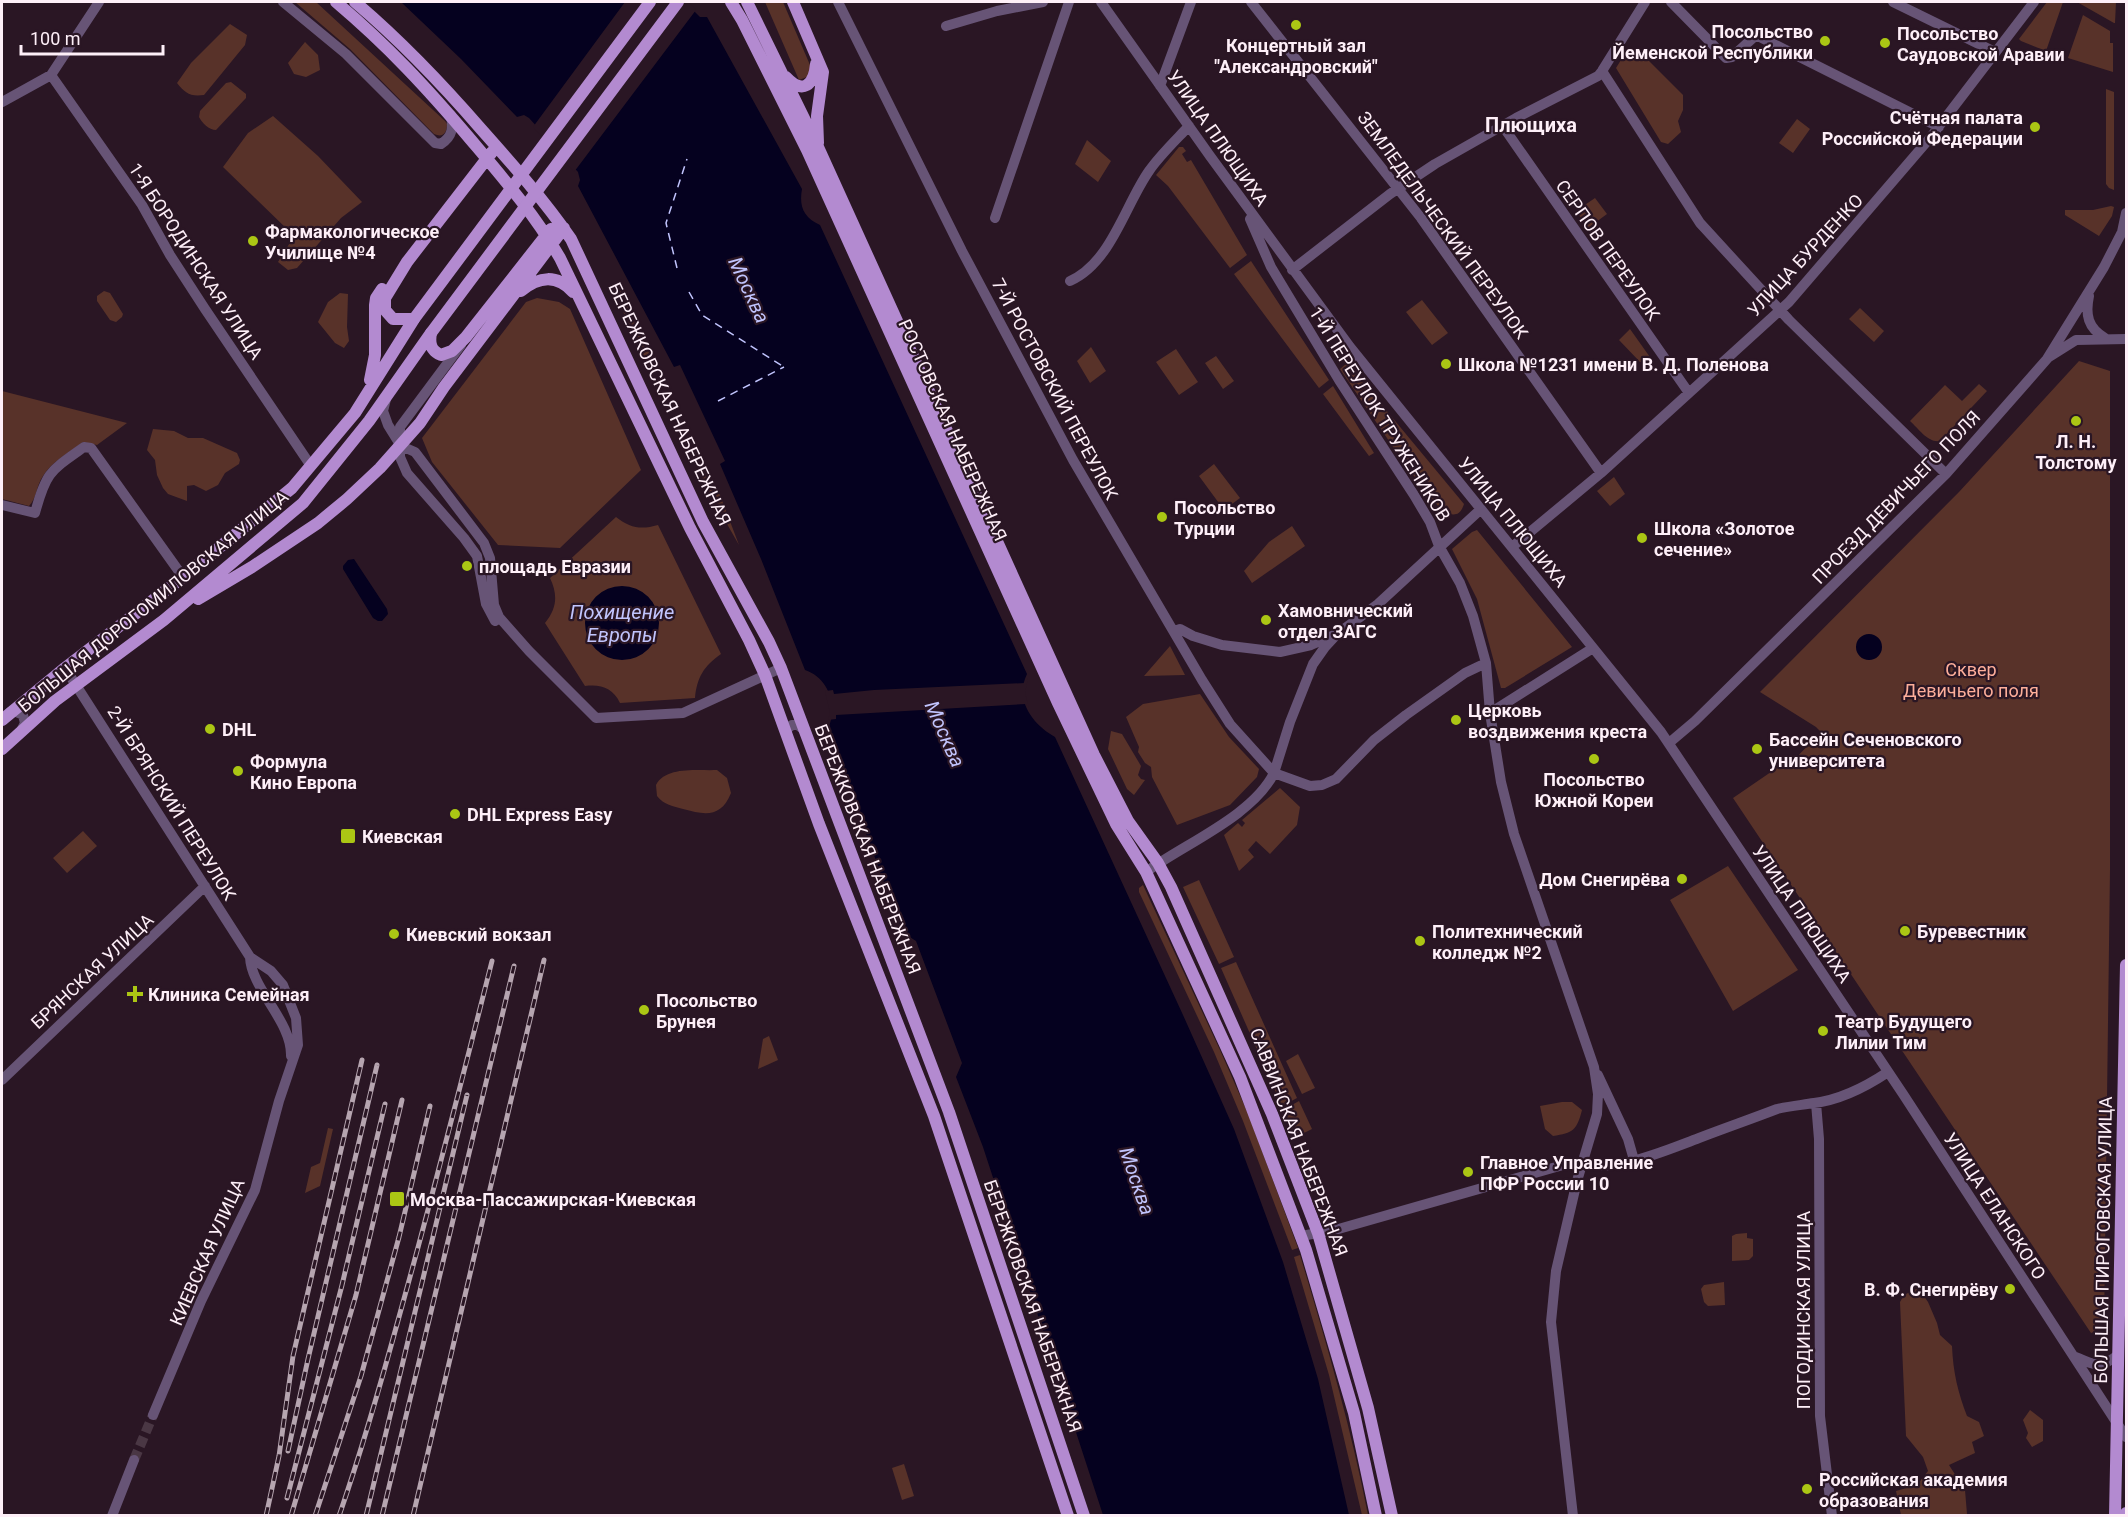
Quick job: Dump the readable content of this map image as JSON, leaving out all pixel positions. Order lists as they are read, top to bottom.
{
  "streets": {
    "main road": [
      "БЕРЕЖКОВСКАЯ НАБЕРЕЖНАЯ",
      "РОСТОВСКАЯ НАБЕРЕЖНАЯ",
      "БОЛЬШАЯ ДОРОГОМИЛОВСКАЯ УЛИЦА",
      "САВВИНСКАЯ НАБЕРЕЖНАЯ",
      "БОЛЬШАЯ ПИРОГОВСКАЯ УЛИЦА"
    ],
    "street": [
      "УЛИЦА ПЛЮЩИХА",
      "ЗЕМЛЕДЕЛЬЧЕСКИЙ ПЕРЕУЛОК",
      "СЕРПОВ ПЕРЕУЛОК",
      "УЛИЦА БУРДЕНКО",
      "1-Я БОРОДИНСКАЯ УЛИЦА",
      "7-Й РОСТОВСКИЙ ПЕРЕУЛОК",
      "1-Й ПЕРЕУЛОК ТРУЖЕНИКОВ",
      "ПРОЕЗД ДЕВИЧЬЕГО ПОЛЯ",
      "2-Й БРЯНСКИЙ ПЕРЕУЛОК",
      "БРЯНСКАЯ УЛИЦА",
      "УЛИЦА ЕЛАНСКОГО",
      "КИЕВСКАЯ УЛИЦА",
      "ПОГОДИНСКАЯ УЛИЦА"
    ]
  },
  "crossings": [
    ["УЛИЦА ПЛЮЩИХА", "УЛИЦА БУРДЕНКО"],
    ["УЛИЦА ПЛЮЩИХА", "1-Й ПЕРЕУЛОК ТРУЖЕНИКОВ"],
    ["УЛИЦА ПЛЮЩИХА", "ПРОЕЗД ДЕВИЧЬЕГО ПОЛЯ"],
    ["УЛИЦА ПЛЮЩИХА", "УЛИЦА ЕЛАНСКОГО"],
    ["ЗЕМЛЕДЕЛЬЧЕСКИЙ ПЕРЕУЛОК", "УЛИЦА БУРДЕНКО"],
    ["СЕРПОВ ПЕРЕУЛОК", "УЛИЦА БУРДЕНКО"],
    ["1-Я БОРОДИНСКАЯ УЛИЦА", "БОЛЬШАЯ ДОРОГОМИЛОВСКАЯ УЛИЦА"],
    ["РОСТОВСКАЯ НАБЕРЕЖНАЯ", "САВВИНСКАЯ НАБЕРЕЖНАЯ"],
    ["БОЛЬШАЯ ДОРОГОМИЛОВСКАЯ УЛИЦА", "2-Й БРЯНСКИЙ ПЕРЕУЛОК"],
    ["2-Й БРЯНСКИЙ ПЕРЕУЛОК", "БРЯНСКАЯ УЛИЦА"],
    ["2-Й БРЯНСКИЙ ПЕРЕУЛОК", "КИЕВСКАЯ УЛИЦА"],
    ["УЛИЦА ЕЛАНСКОГО", "БОЛЬШАЯ ПИРОГОВСКАЯ УЛИЦА"]
  ],
  "districts": ["Плющиха"],
  "water": ["Москва", "Похищение Европы"],
  "parks": ["Сквер Девичьего поля"],
  "places": {
    "other": [
      "Концертный зал \"Александровский\"",
      "Посольство Йеменской Республики",
      "Посольство Саудовской Аравии",
      "Счётная палата Российской Федерации",
      "Фармакологическое Училище №4",
      "Школа №1231 имени В. Д. Поленова",
      "Л. Н. Толстому",
      "Посольство Турции",
      "Школа «Золотое сечение»",
      "площадь Евразии",
      "Хамовнический отдел ЗАГС",
      "Церковь воздвижения креста",
      "DHL",
      "Бассейн Сеченовского университета",
      "Посольство Южной Кореи",
      "Формула Кино Европа",
      "DHL Express Easy",
      "Дом Снегирёва",
      "Буревестник",
      "Киевский вокзал",
      "Политехнический колледж №2",
      "Посольство Брунея",
      "Театр Будущего Лилии Тим",
      "Главное Управление ПФР России 10",
      "В. Ф. Снегирёву",
      "Российская академия образования"
    ],
    "transit": ["Киевская", "Москва-Пассажирская-Киевская"],
    "health": ["Клиника Семейная"]
  },
  "scale_bar": "100 m"
}
